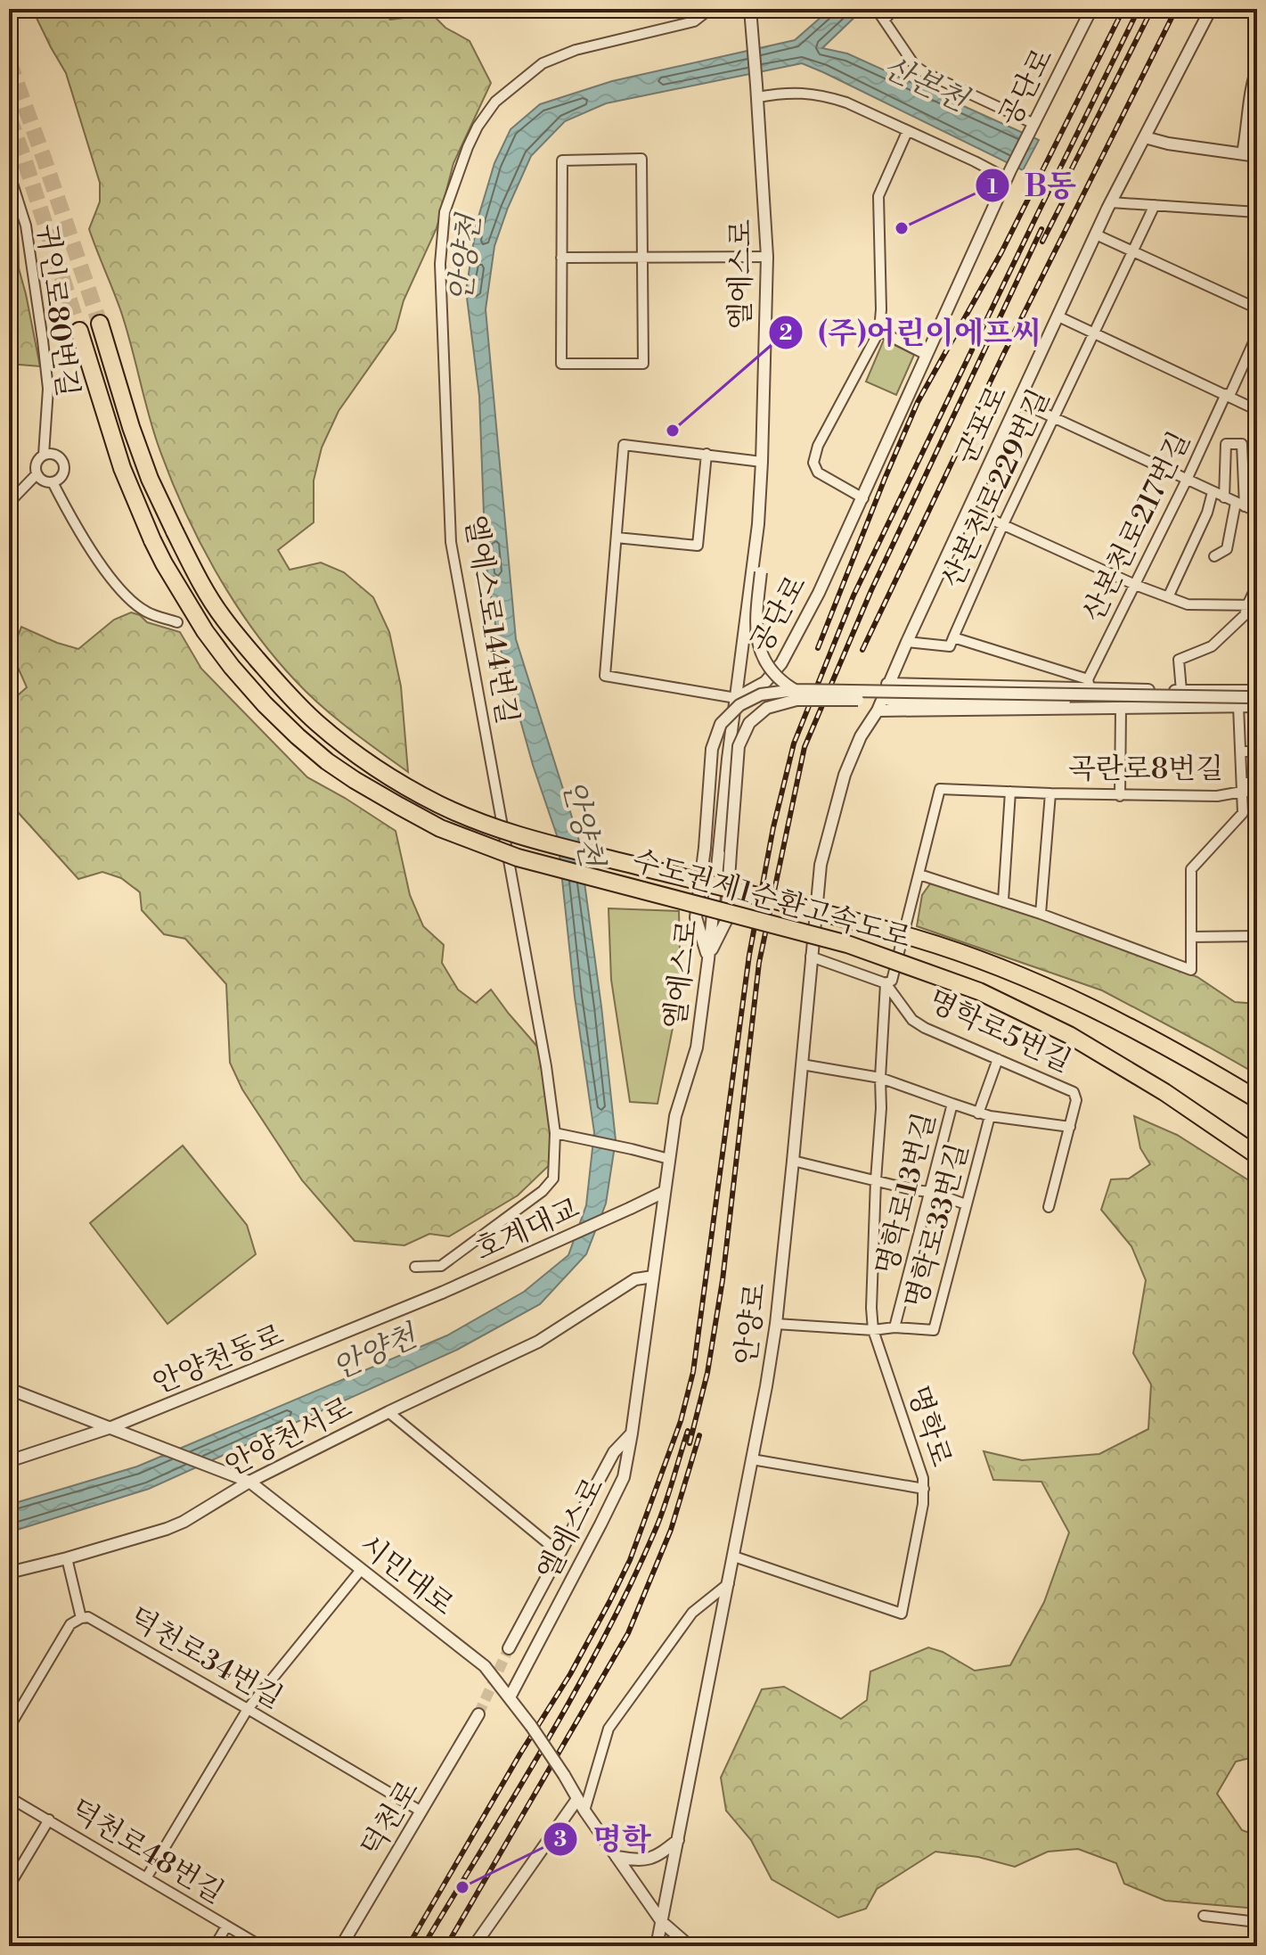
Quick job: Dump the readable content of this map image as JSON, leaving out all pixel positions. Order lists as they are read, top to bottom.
{
  "streets": {
    "highway": ["수도권제1순환고속도로"],
    "street": [
      "공단로",
      "엘에스로",
      "귀인로80번길",
      "군포로",
      "산본천로229번길",
      "산본천로217번길",
      "엘에스로144번길",
      "곡란로8번길",
      "명학로5번길",
      "명학로13번길",
      "명학로33번길",
      "호계대교",
      "안양로",
      "안양천동로",
      "명학로",
      "안양천서로",
      "시민대로",
      "덕천로34번길",
      "덕천로",
      "덕천로48번길"
    ]
  },
  "crossings": [
    ["공단로", "엘에스로"],
    ["엘에스로", "호계대교"],
    ["엘에스로", "안양천서로"],
    ["엘에스로", "시민대로"],
    ["군포로", "안양로"],
    ["명학로5번길", "명학로"],
    ["명학로13번길", "명학로33번길"],
    ["명학로13번길", "명학로"],
    ["명학로33번길", "안양로"],
    ["명학로33번길", "명학로"],
    ["호계대교", "안양천동로"],
    ["안양로", "명학로"],
    ["안양천동로", "시민대로"],
    ["안양천서로", "시민대로"],
    ["덕천로34번길", "덕천로"]
  ],
  "water": ["산본천", "안양천"],
  "places": ["B동", "(주)어린이에프씨", "명학"]
}
